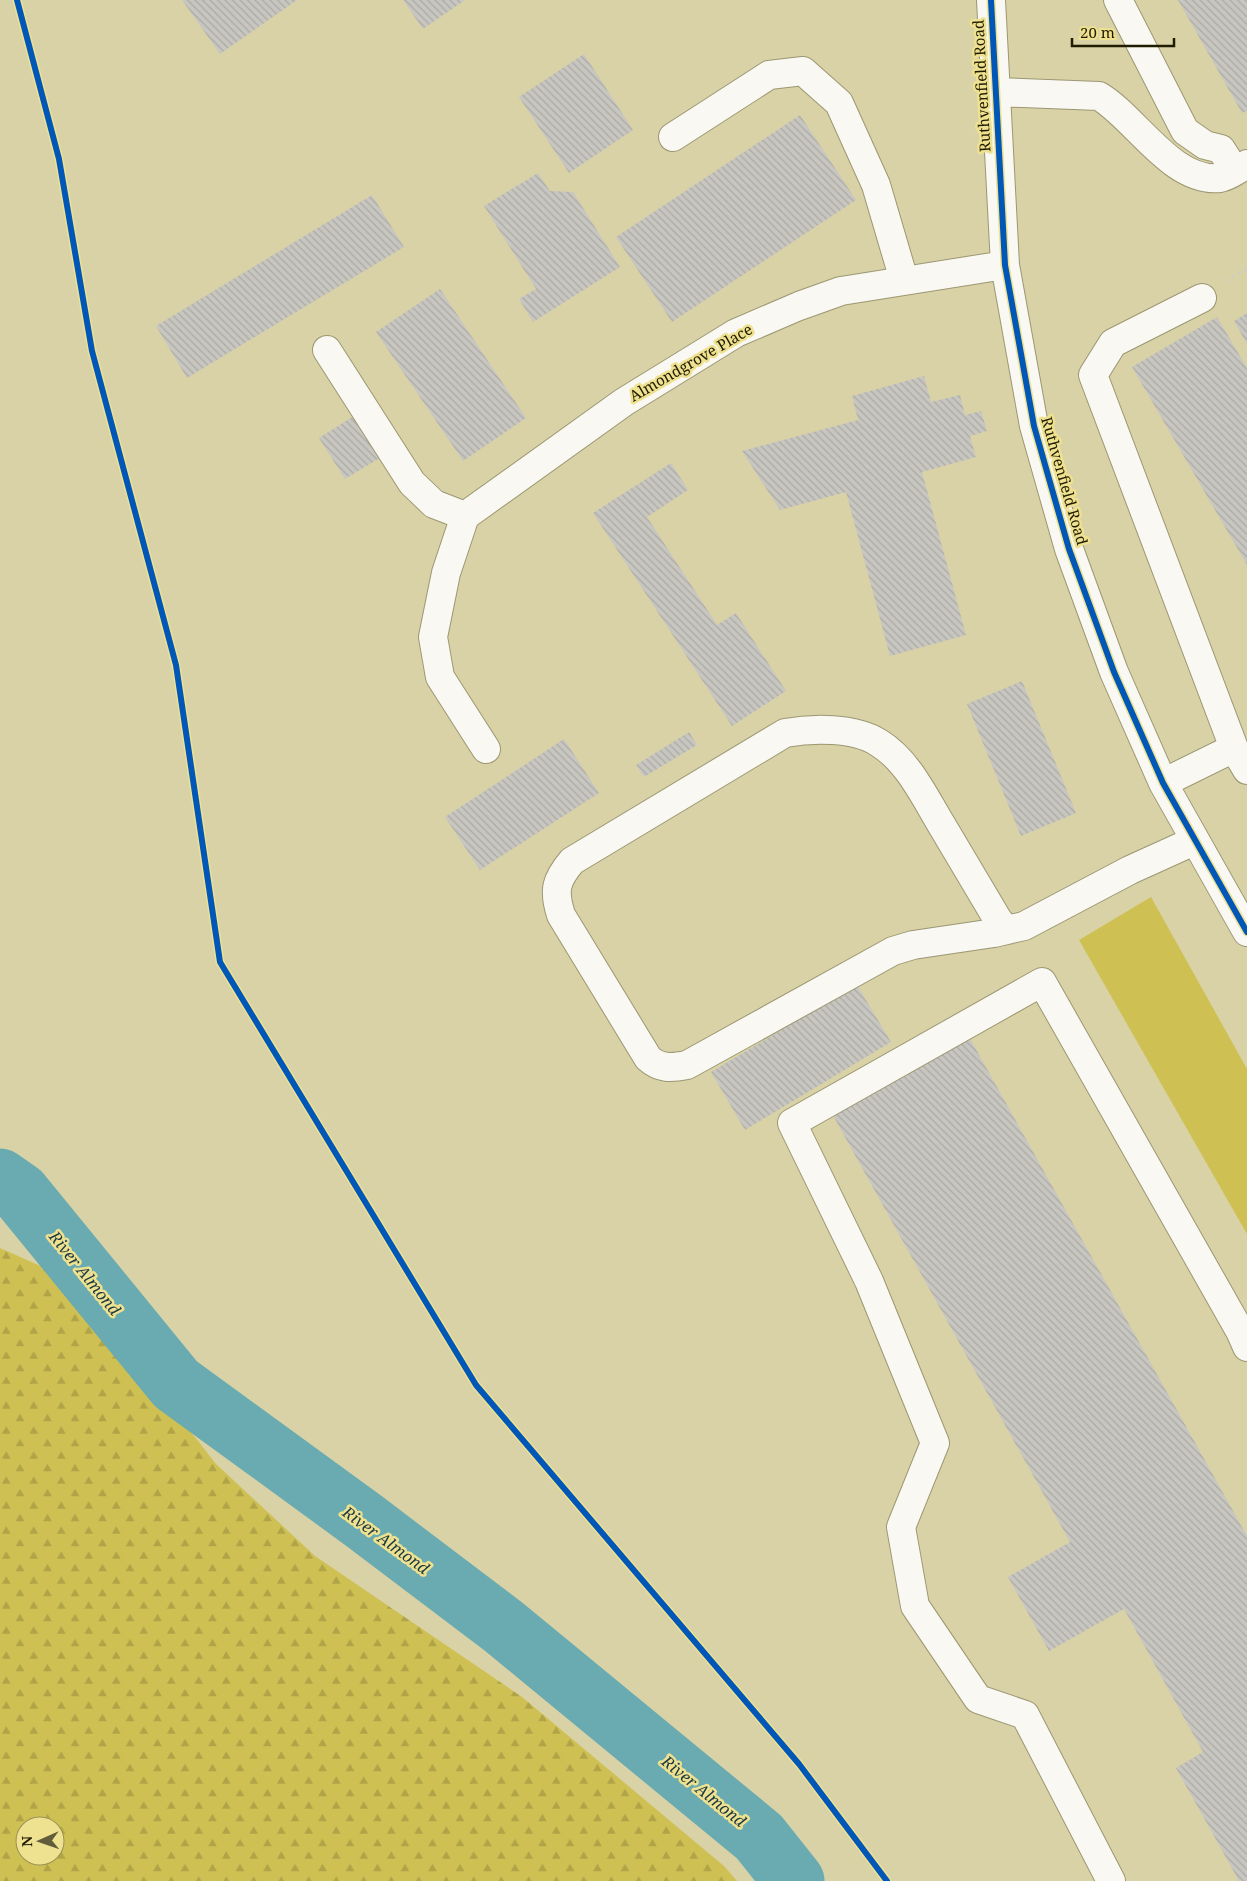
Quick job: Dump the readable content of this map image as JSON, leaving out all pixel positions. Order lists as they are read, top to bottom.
{
  "streets": {
    "street": ["Ruthvenfield Road", "Almondgrove Place"]
  },
  "crossings": [
    ["Ruthvenfield Road", "Almondgrove Place"]
  ],
  "water": ["River Almond"],
  "scale_bar": "20 m",
  "north": "left"
}
